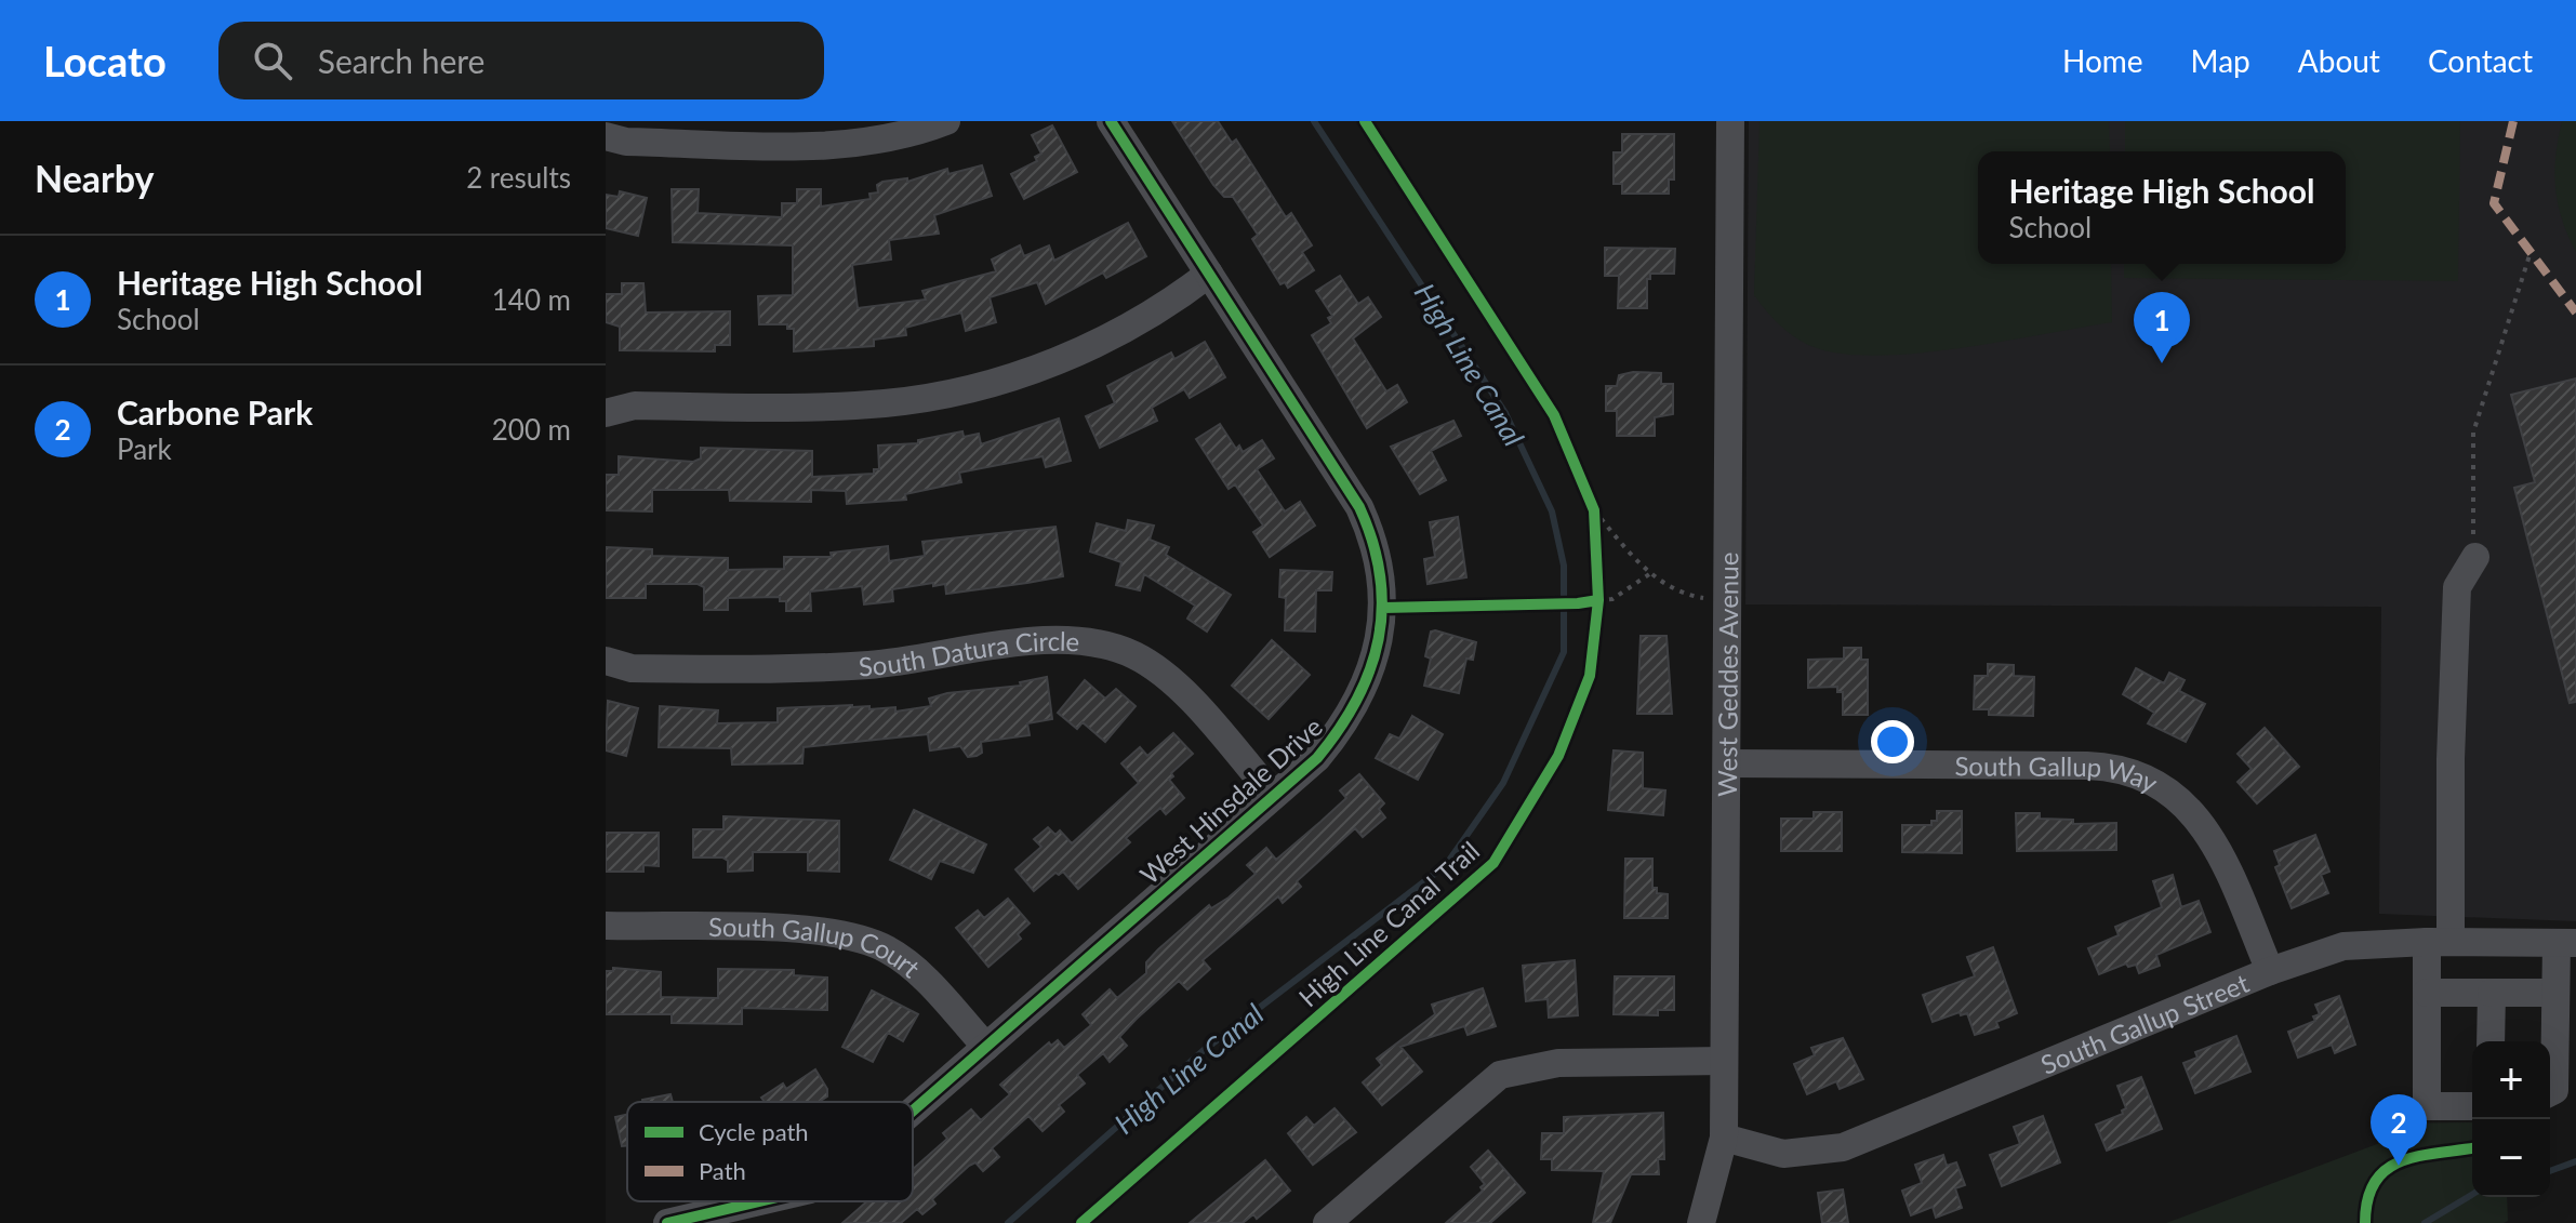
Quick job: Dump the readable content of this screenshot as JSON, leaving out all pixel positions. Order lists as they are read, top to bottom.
{
  "streets": {
    "street": [
      "South Datura Circle",
      "West Geddes Avenue",
      "South Gallup Way",
      "West Hinsdale Drive",
      "South Gallup Court",
      "South Gallup Street"
    ],
    "cycle path": ["High Line Canal Trail"]
  },
  "crossings": [
    ["South Datura Circle", "West Hinsdale Drive"],
    ["West Geddes Avenue", "South Gallup Way"],
    ["West Geddes Avenue", "South Gallup Street"],
    ["South Gallup Way", "South Gallup Street"],
    ["West Hinsdale Drive", "South Gallup Court"]
  ],
  "water": ["High Line Canal"],
  "legend": ["Cycle path", "Path"],
  "page": {
    "header": "Locato",
    "search": "Search here",
    "nav": [
      "Home",
      "Map",
      "About",
      "Contact"
    ],
    "heading": ["Nearby", "2 results"],
    "popup": ["Heritage High School", "School"],
    "list": [
      {
        "mark": "1",
        "name": "Heritage High School",
        "note": "School",
        "value": "140 m"
      },
      {
        "mark": "2",
        "name": "Carbone Park",
        "note": "Park",
        "value": "200 m"
      }
    ],
    "pins": ["1", "2"],
    "map_buttons": ["+", "−"]
  }
}
